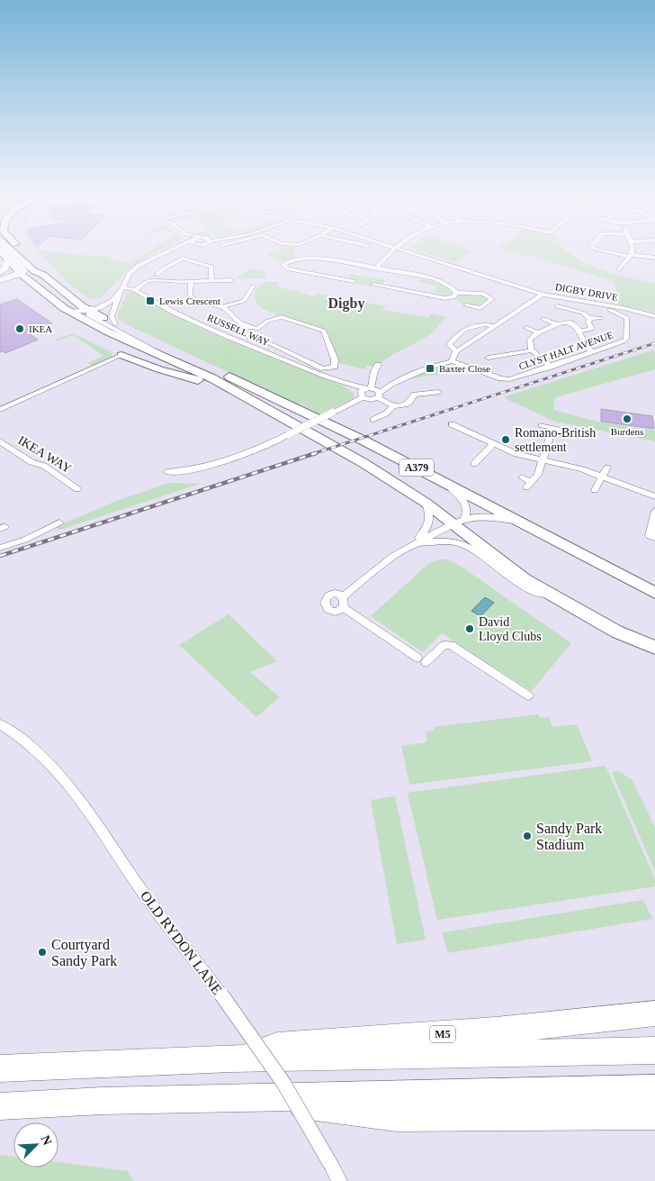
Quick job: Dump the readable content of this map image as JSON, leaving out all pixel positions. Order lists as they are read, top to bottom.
{
  "streets": {
    "highway": ["M5"],
    "main road": ["A379"],
    "street": [
      "DIGBY DRIVE",
      "RUSSELL WAY",
      "CLYST HALT AVENUE",
      "IKEA WAY",
      "OLD RYDON LANE"
    ]
  },
  "crossings": [
    ["DIGBY DRIVE", "CLYST HALT AVENUE"]
  ],
  "districts": ["Digby"],
  "places": {
    "transit": ["Lewis Crescent", "Baxter Close"],
    "other": [
      "IKEA",
      "Burdens",
      "Romano-British settlement",
      "David Lloyd Clubs",
      "Sandy Park Stadium",
      "Courtyard Sandy Park"
    ]
  },
  "north": "top right"
}
